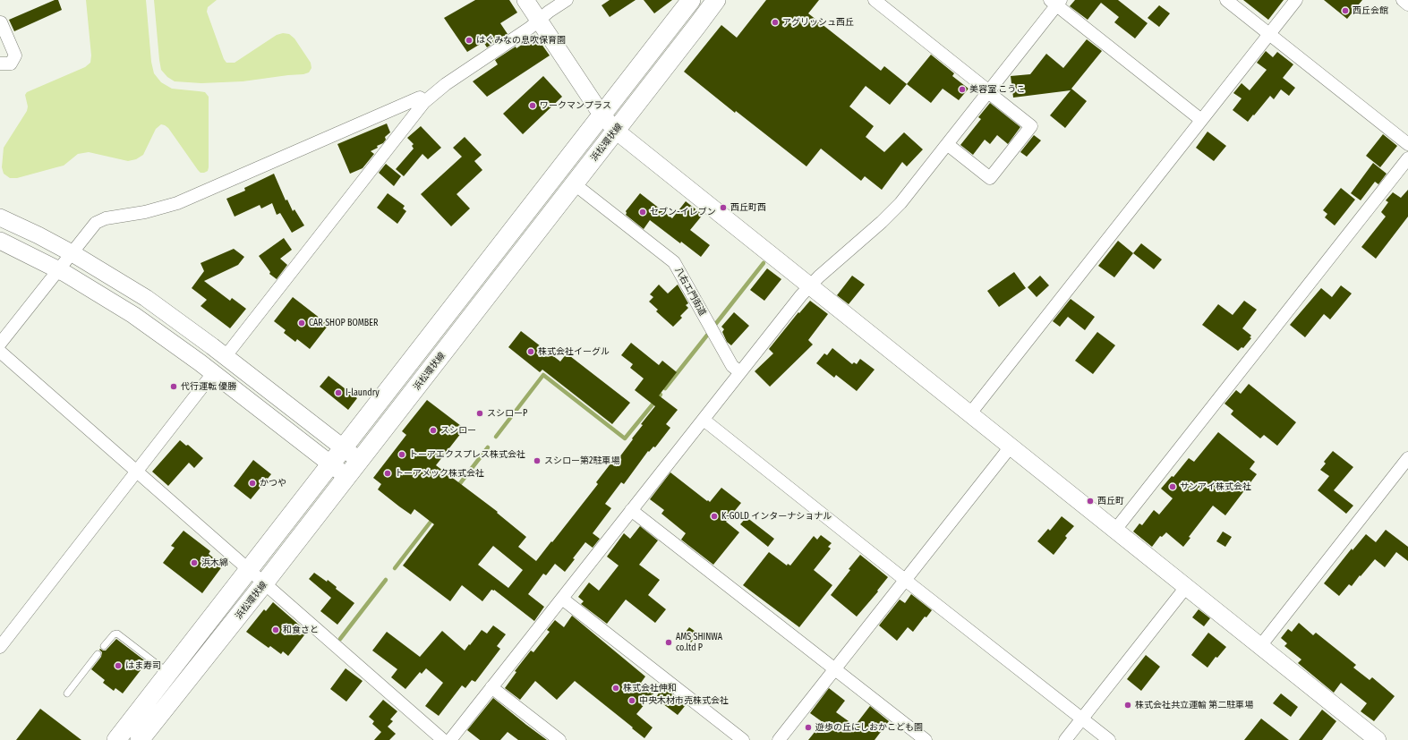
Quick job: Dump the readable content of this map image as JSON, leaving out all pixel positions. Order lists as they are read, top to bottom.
{
  "streets": {
    "main road": ["浜松環状線"],
    "street": ["八右エ門街道"]
  },
  "crossings": [
    ["浜松環状線", "八右エ門街道"]
  ],
  "places": [
    "西丘会館",
    "アグリッシュ西丘",
    "はぐみなの息吹保育園",
    "美容室 こうこ",
    "ワークマンプラス",
    "西丘町西",
    "セブン-イレブン",
    "CAR SHOP BOMBER",
    "株式会社イーグル",
    "代行運転 優勝",
    "I-laundry",
    "スシローP",
    "スシロー",
    "トーアエクスプレス株式会社",
    "スシロー第2駐車場",
    "トーアメック株式会社",
    "かつや",
    "サンアイ株式会社",
    "西丘町",
    "K-GOLD インターナショナル",
    "浜木綿",
    "和食さと",
    "AMS SHINWA co.ltd P",
    "はま寿司",
    "株式会社伸和",
    "中央木材市売株式会社",
    "株式会社共立運輸 第二駐車場",
    "遊歩の丘にしおかこども園"
  ]
}
